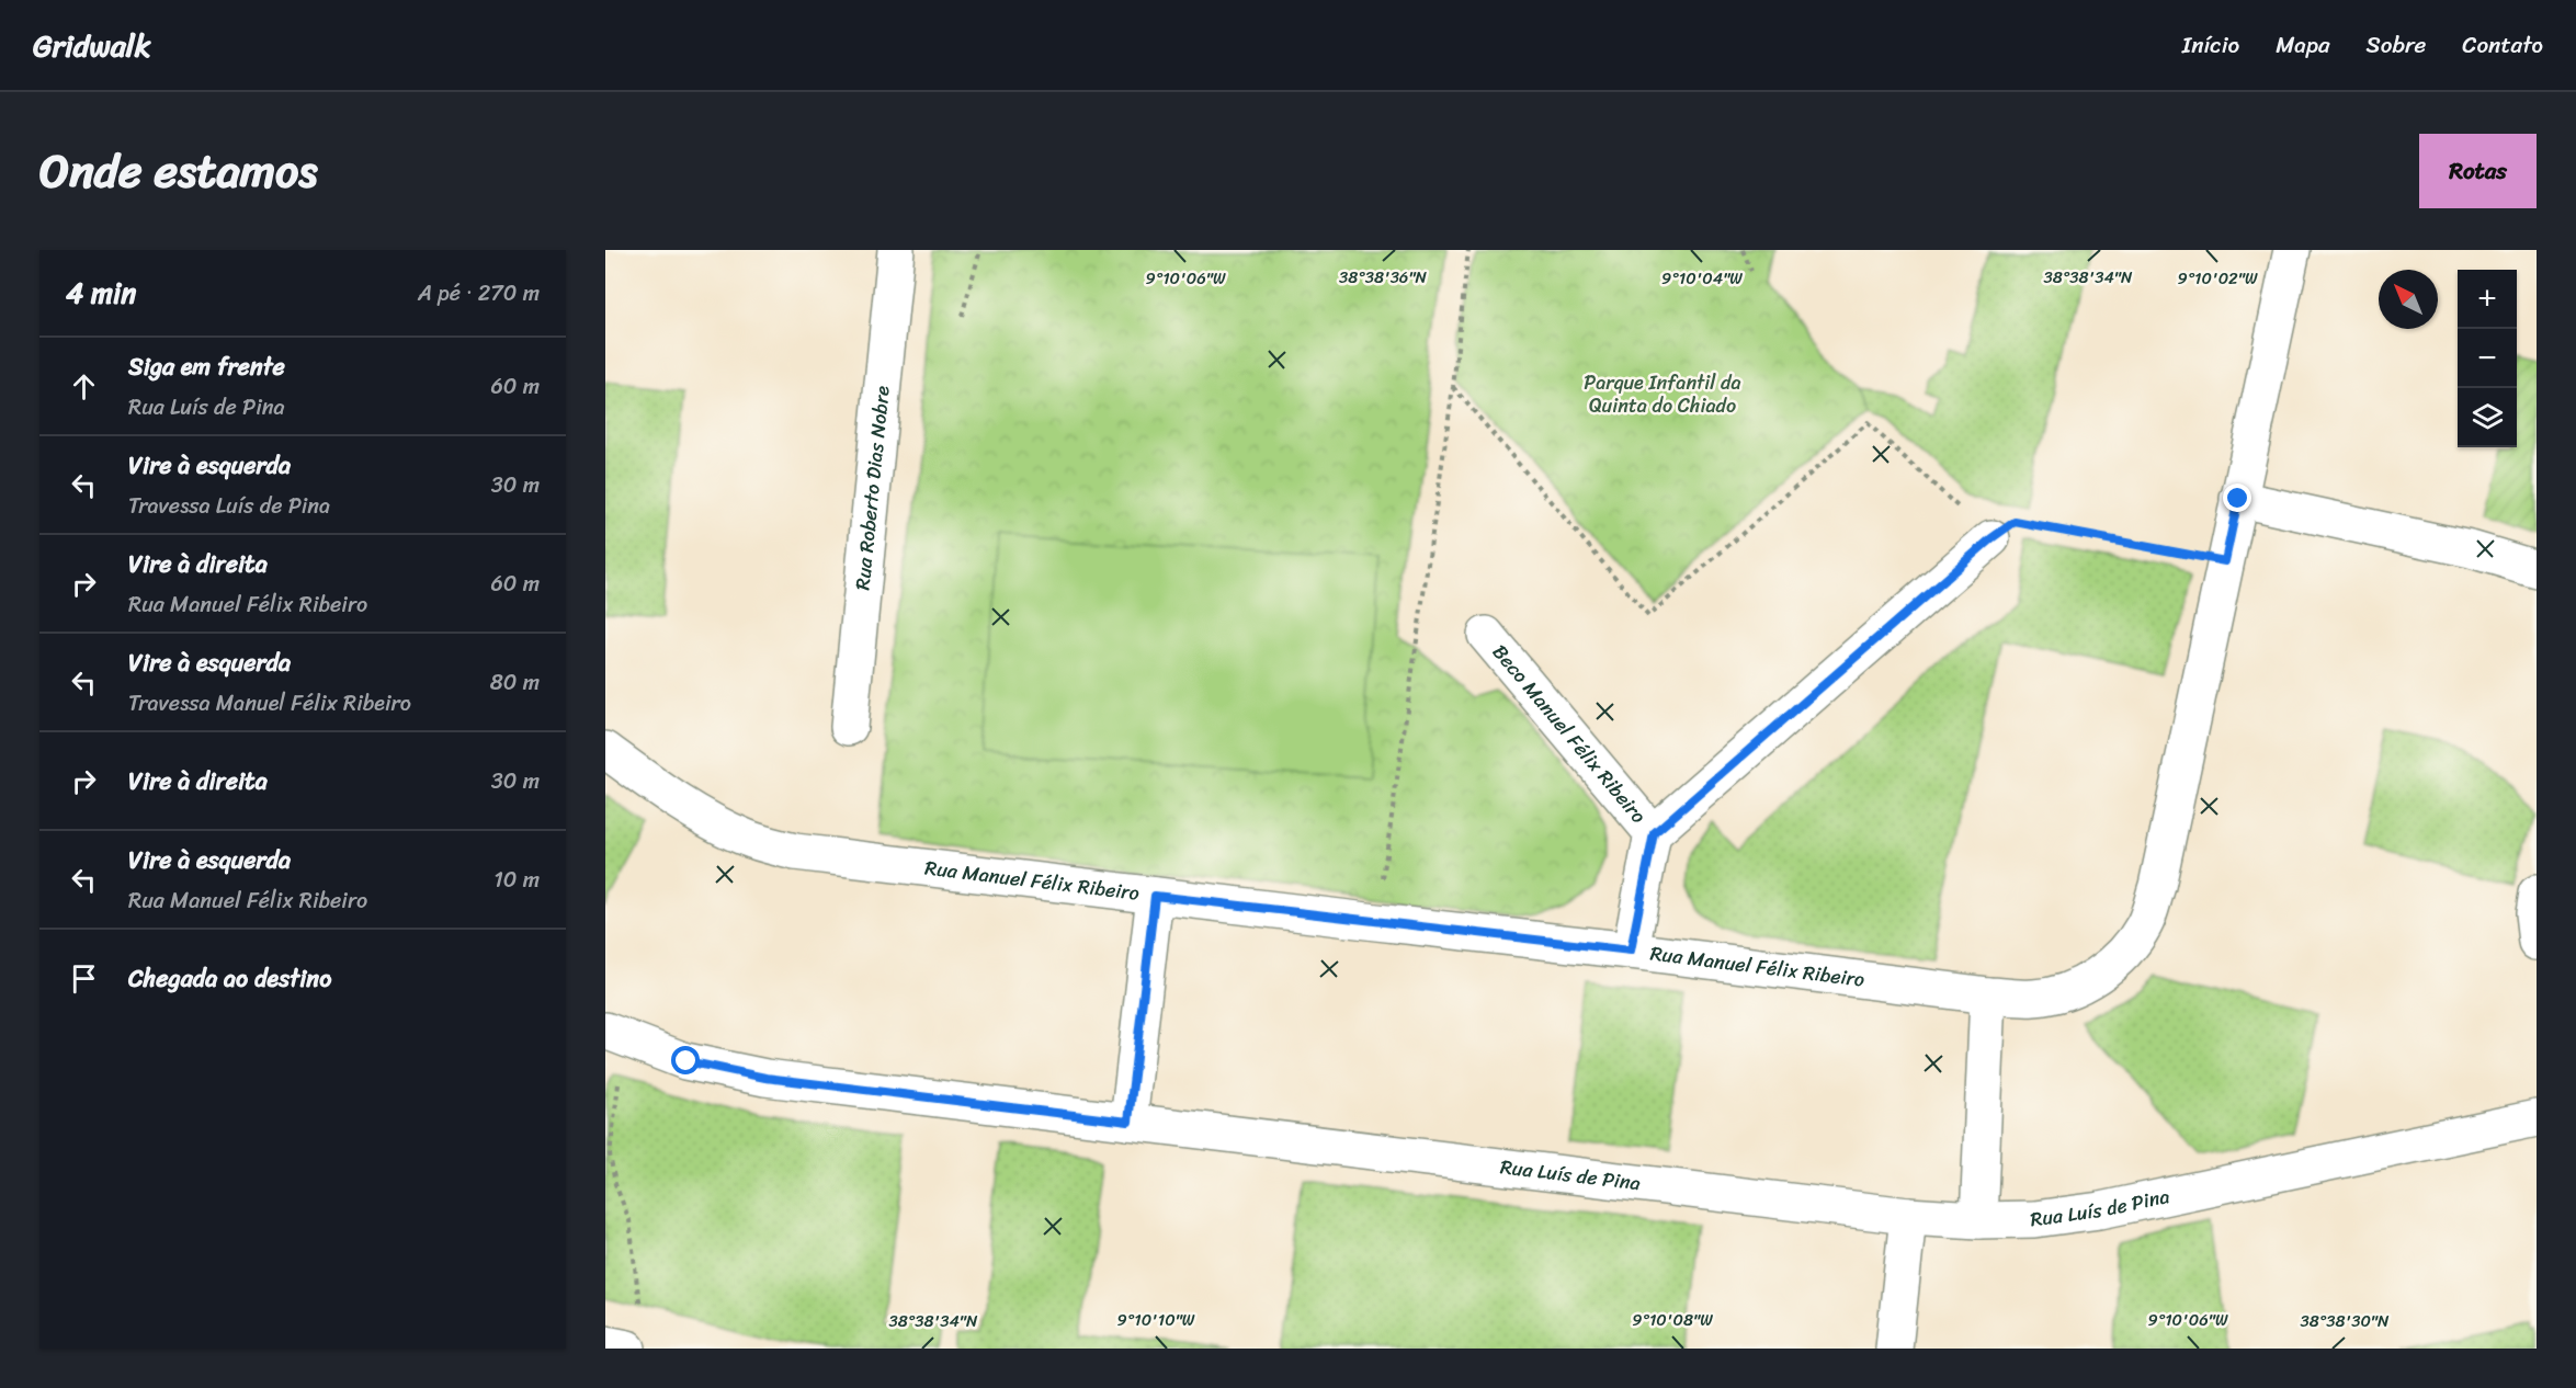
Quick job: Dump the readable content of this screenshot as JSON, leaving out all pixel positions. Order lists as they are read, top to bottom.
{
  "streets": {
    "street": [
      "Rua Roberto Dias Nobre",
      "Beco Manuel Félix Ribeiro",
      "Rua Manuel Félix Ribeiro",
      "Rua Luís de Pina"
    ]
  },
  "parks": ["Parque Infantil da Quinta do Chiado"],
  "north": "top left",
  "page": {
    "header": "Gridwalk",
    "nav": [
      "Início",
      "Mapa",
      "Sobre",
      "Contato"
    ],
    "title": "Onde estamos",
    "buttons": "Rotas",
    "heading": ["4 min", "A pé · 270 m"],
    "map_buttons": ["+", "−"],
    "list": [
      ["Siga em frente", "Rua Luís de Pina", "60 m"],
      ["Vire à esquerda", "Travessa Luís de Pina", "30 m"],
      ["Vire à direita", "Rua Manuel Félix Ribeiro", "60 m"],
      ["Vire à esquerda", "Travessa Manuel Félix Ribeiro", "80 m"],
      ["Vire à direita", "30 m"],
      ["Vire à esquerda", "Rua Manuel Félix Ribeiro", "10 m"],
      "Chegada ao destino"
    ]
  },
  "coordinates": [
    "38°38'36\"N",
    "38°38'34\"N",
    "9°10'04\"W",
    "9°10'06\"W",
    "9°10'02\"W",
    "9°10'10\"W",
    "9°10'08\"W",
    "38°38'30\"N"
  ]
}
